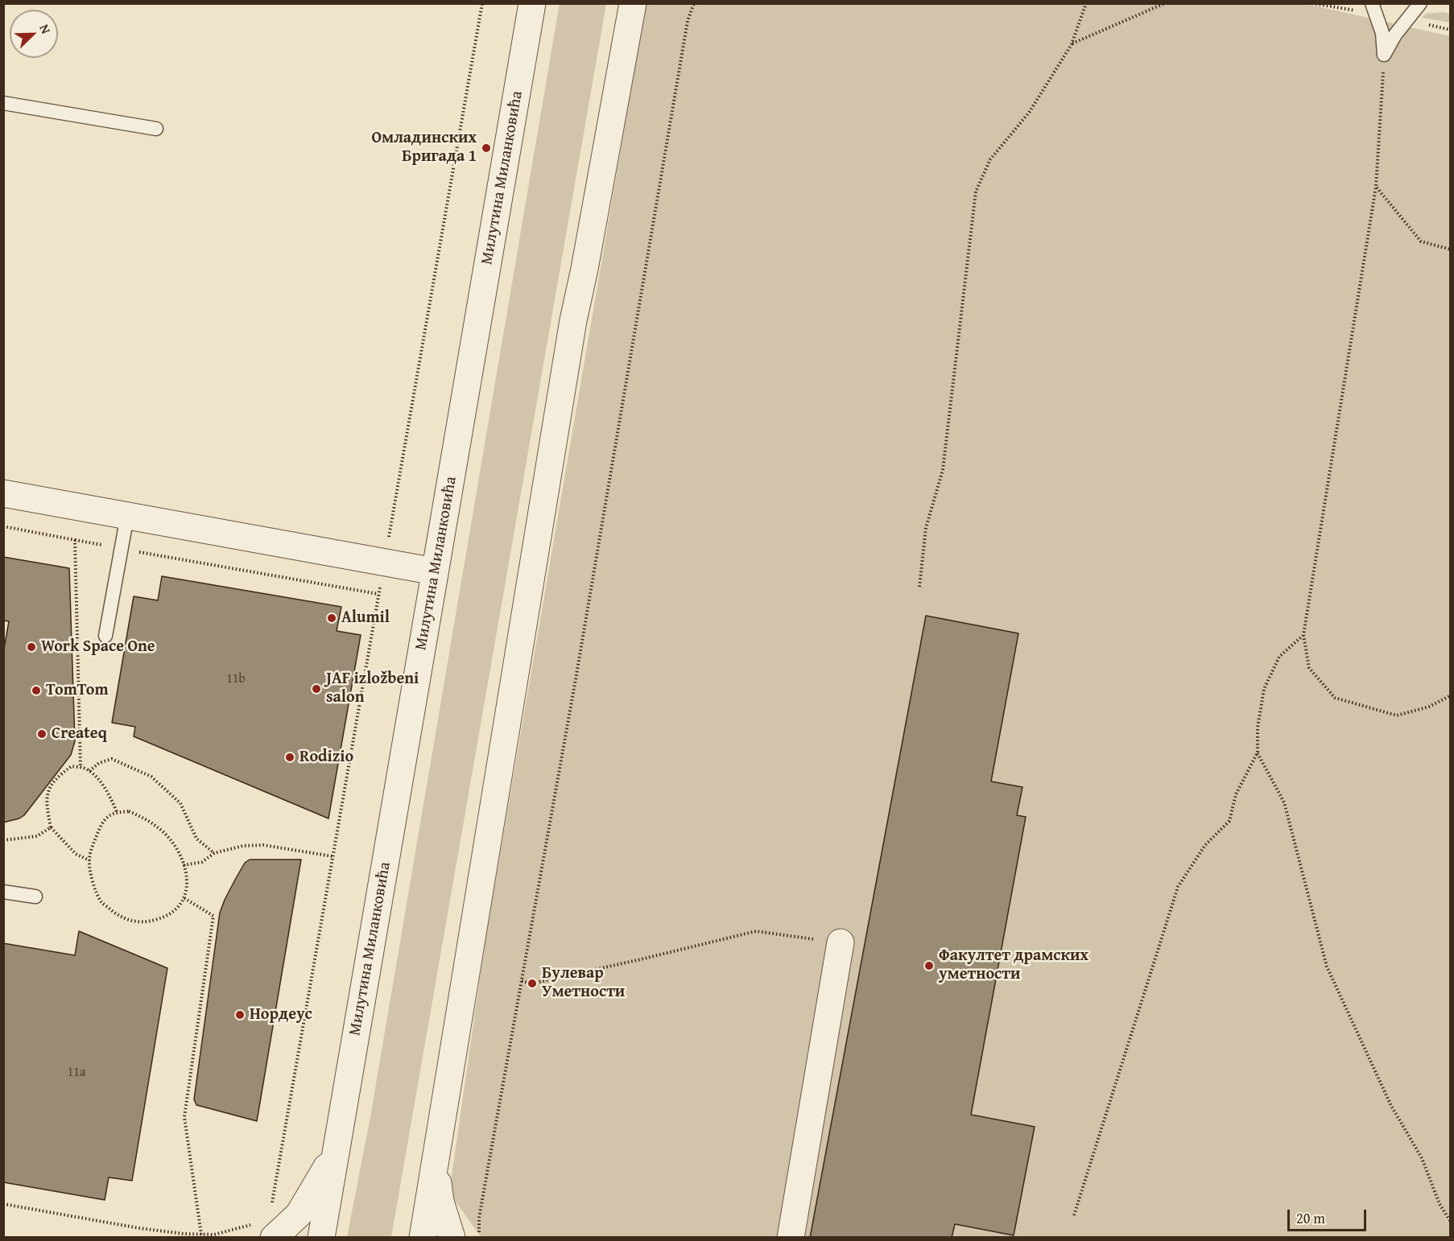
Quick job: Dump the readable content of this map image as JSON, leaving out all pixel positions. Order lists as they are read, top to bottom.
{
  "streets": {
    "street": ["Милутина Миланковића"]
  },
  "places": [
    "Омладинских Бригада 1",
    "Alumil",
    "Work Space One",
    "JAF izložbeni salon",
    "TomTom",
    "Createq",
    "Rodizio",
    "Факултет драмских уметности",
    "Булевар Уметности",
    "Нордеус"
  ],
  "house_numbers": ["11b", "11a"],
  "scale_bar": "20 m",
  "north": "top right"
}
